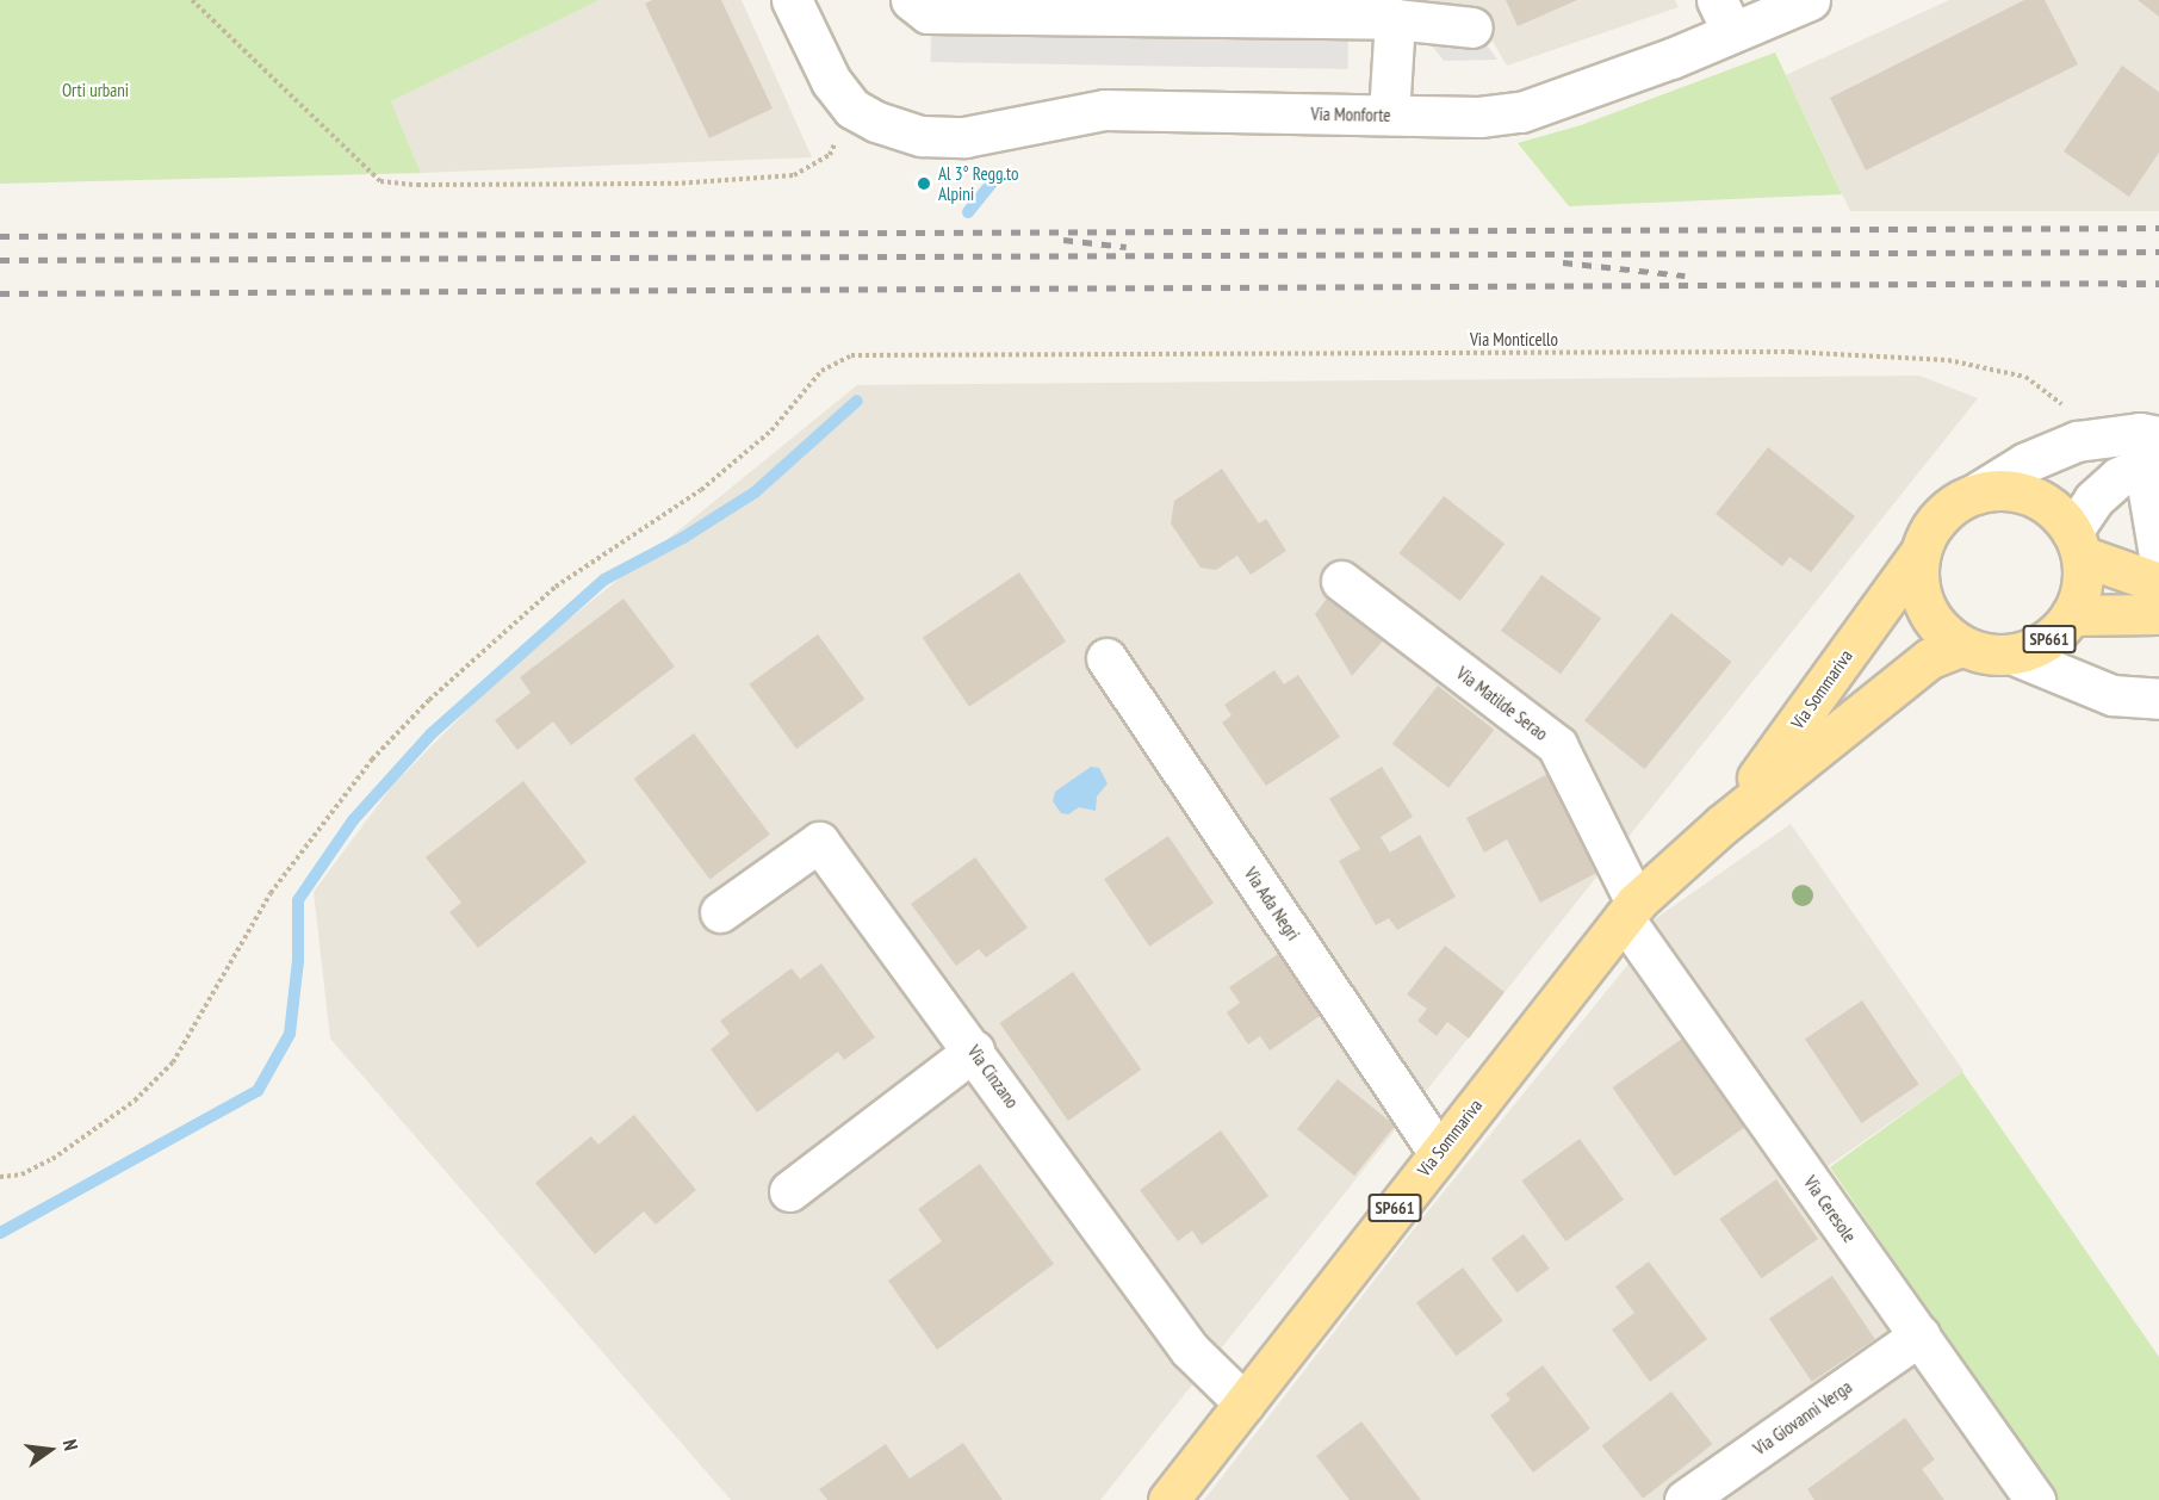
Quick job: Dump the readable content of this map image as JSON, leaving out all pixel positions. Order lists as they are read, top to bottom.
{
  "streets": {
    "main road": ["SP661", "Via Sommariva"],
    "street": [
      "Via Monforte",
      "Via Matilde Serao",
      "Via Ada Negri",
      "Via Cinzano",
      "Via Ceresole",
      "Via Giovanni Verga"
    ],
    "path": ["Via Monticello"]
  },
  "crossings": [
    ["SP661", "Via Sommariva"],
    ["Via Sommariva", "Via Matilde Serao"],
    ["Via Sommariva", "Via Ada Negri"],
    ["Via Sommariva", "Via Cinzano"],
    ["Via Sommariva", "Via Ceresole"],
    ["Via Matilde Serao", "Via Ceresole"],
    ["Via Ceresole", "Via Giovanni Verga"]
  ],
  "parks": ["Orti urbani"],
  "places": ["Al 3° Regg.to Alpini"],
  "north": "right"
}
